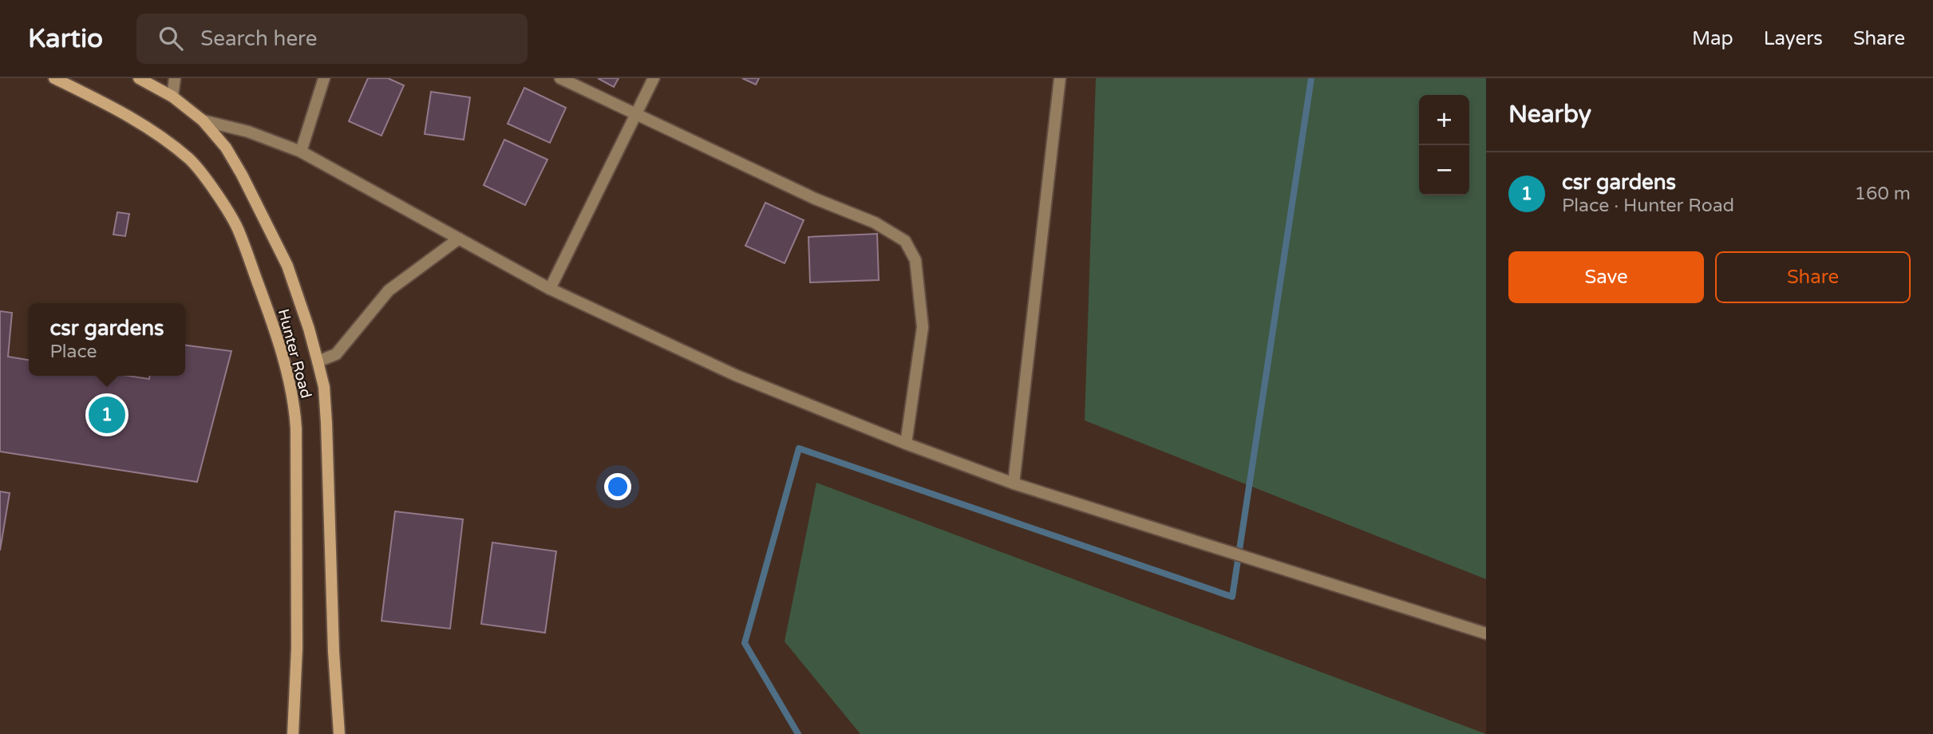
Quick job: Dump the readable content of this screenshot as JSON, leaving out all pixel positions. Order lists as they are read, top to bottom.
{
  "streets": {
    "main road": ["Hunter Road"]
  },
  "page": {
    "header": "Kartio",
    "search": "Search here",
    "nav": ["Map", "Layers", "Share"],
    "heading": "Nearby",
    "map_buttons": ["+", "−"],
    "list": [
      {
        "mark": "1",
        "name": "csr gardens",
        "note": "Place · Hunter Road",
        "value": "160 m"
      }
    ],
    "buttons": ["Save", "Share"],
    "popup": ["csr gardens", "Place"],
    "pins": "1"
  }
}
